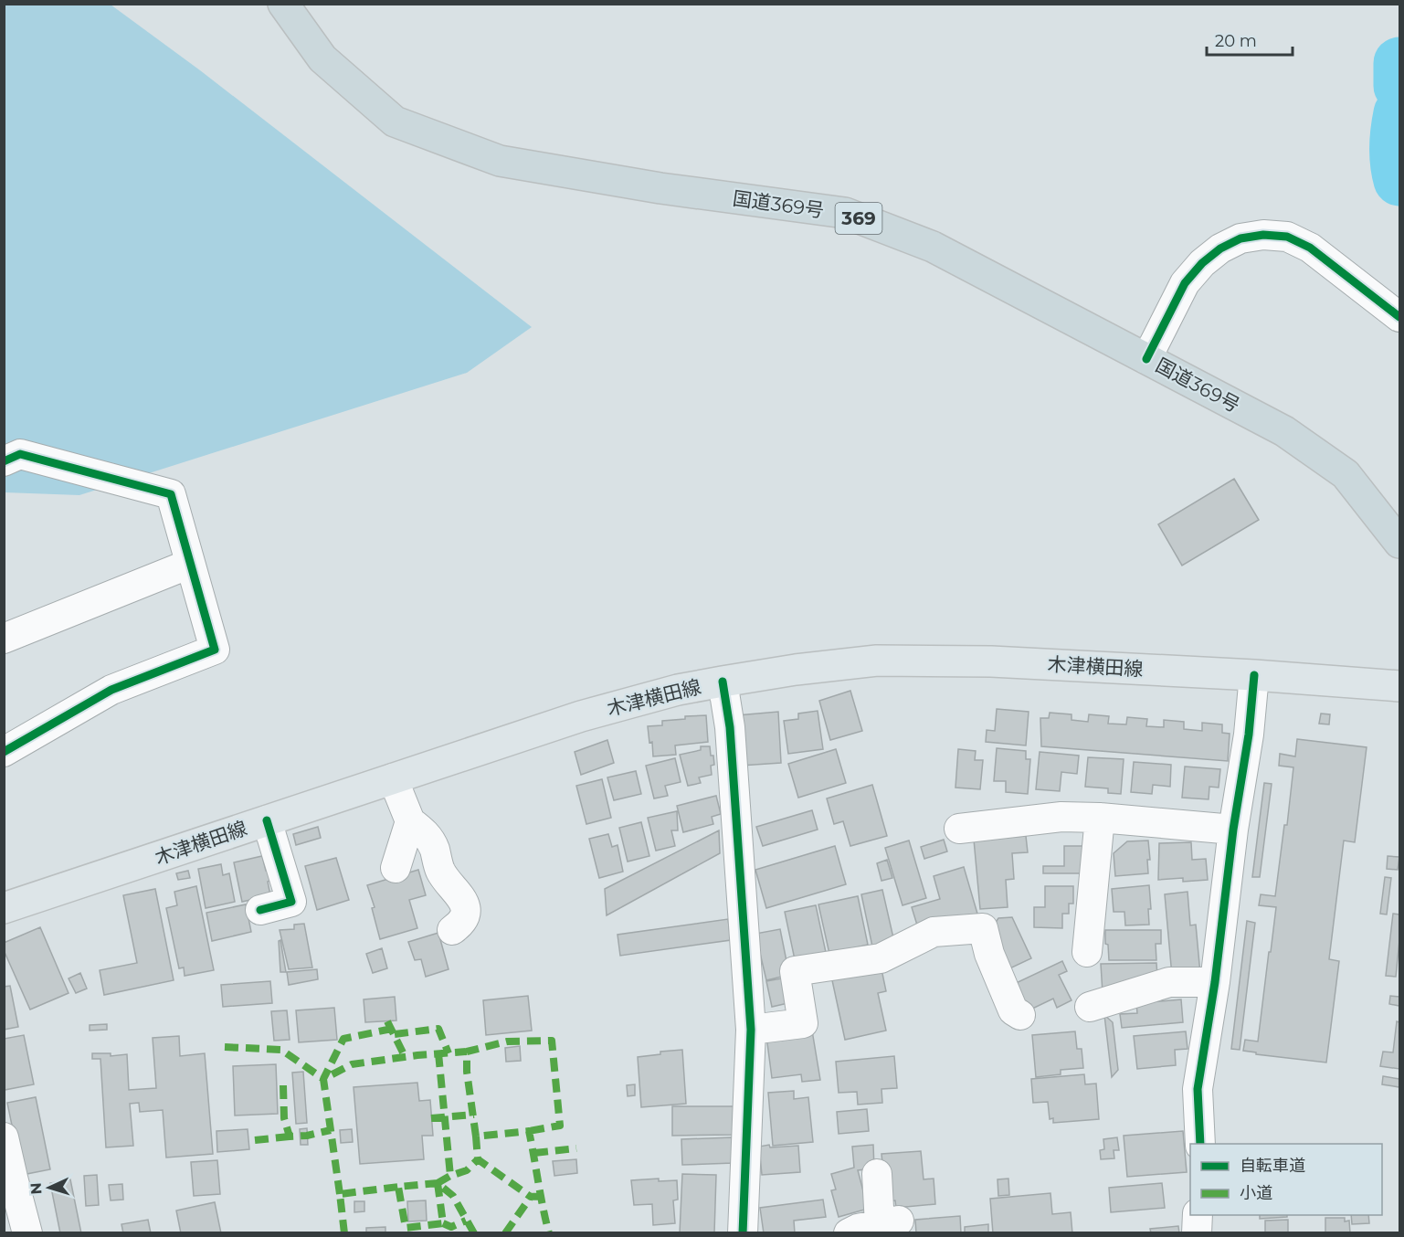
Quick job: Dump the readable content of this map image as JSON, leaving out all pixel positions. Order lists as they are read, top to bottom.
{
  "streets": {
    "highway": ["国道369号", "369"],
    "main road": ["木津横田線"]
  },
  "legend": ["自転車道", "小道"],
  "scale_bar": "20 m",
  "north": "left"
}
